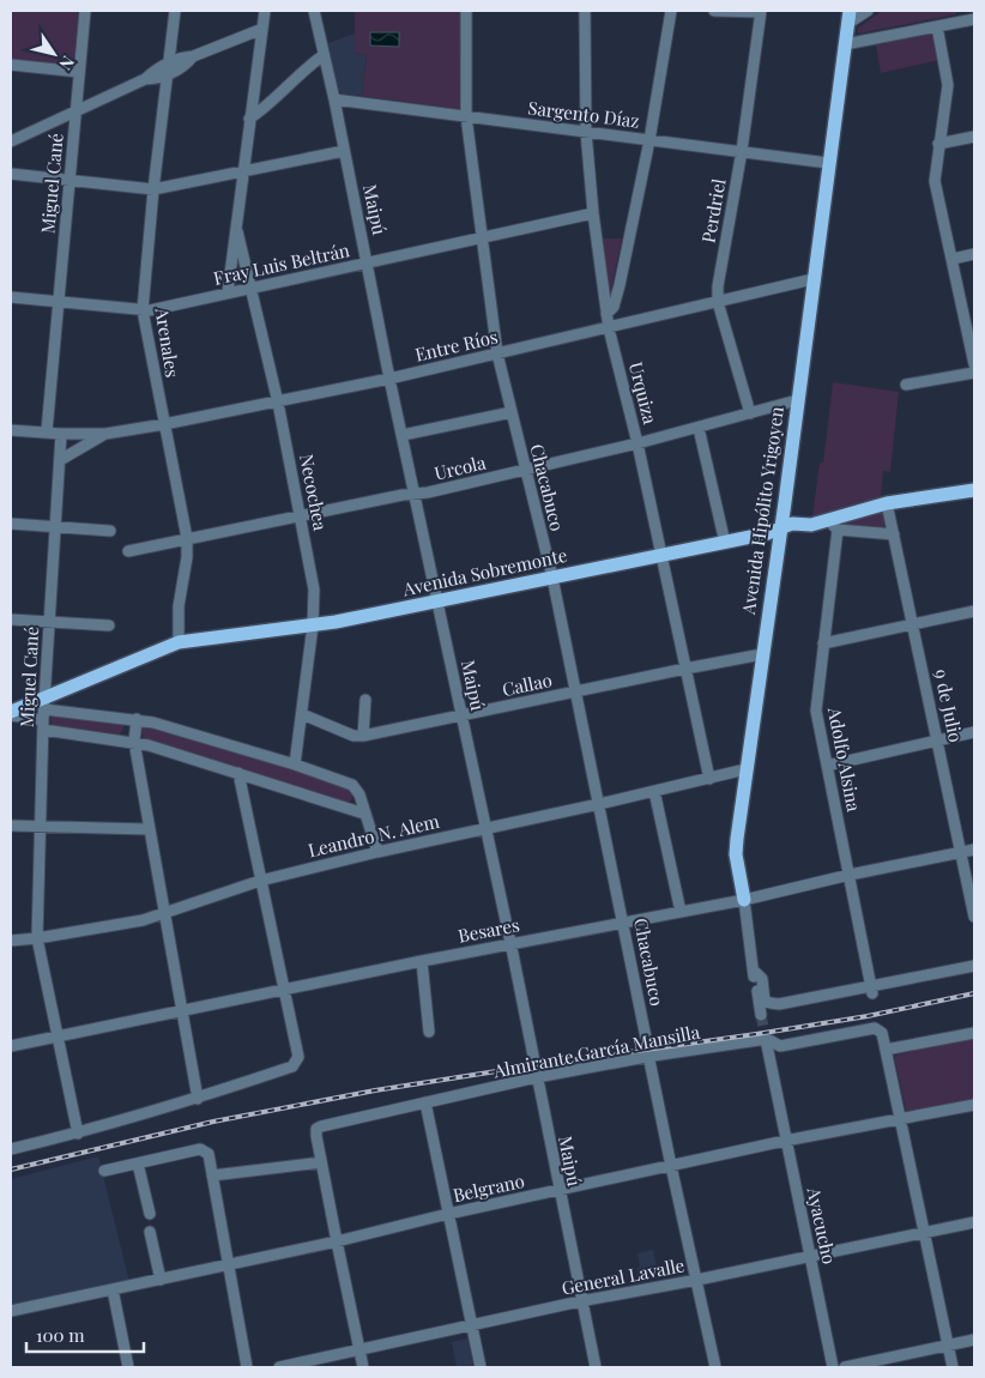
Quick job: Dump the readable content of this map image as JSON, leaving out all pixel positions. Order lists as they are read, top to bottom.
{
  "streets": {
    "main road": ["Avenida Hipólito Yrigoyen", "Avenida Sobremonte"],
    "street": [
      "Sargento Díaz",
      "Miguel Cané",
      "Maipú",
      "Perdriel",
      "Fray Luis Beltrán",
      "Arenales",
      "Entre Ríos",
      "Urquiza",
      "Urcola",
      "Chacabuco",
      "Necochea",
      "Callao",
      "9 de Julio",
      "Adolfo Alsina",
      "Leandro N. Alem",
      "Besares",
      "Almirante García Mansilla",
      "Belgrano",
      "Ayacucho",
      "General Lavalle"
    ]
  },
  "crossings": [
    ["Sargento Díaz", "Maipú"],
    ["Sargento Díaz", "Perdriel"],
    ["Sargento Díaz", "Urquiza"],
    ["Sargento Díaz", "Chacabuco"],
    ["Sargento Díaz", "Avenida Hipólito Yrigoyen"],
    ["Miguel Cané", "Fray Luis Beltrán"],
    ["Miguel Cané", "Entre Ríos"],
    ["Miguel Cané", "Avenida Sobremonte"],
    ["Miguel Cané", "Leandro N. Alem"],
    ["Miguel Cané", "Besares"],
    ["Maipú", "Fray Luis Beltrán"],
    ["Maipú", "Entre Ríos"],
    ["Maipú", "Urcola"],
    ["Maipú", "Avenida Sobremonte"],
    ["Maipú", "Callao"],
    ["Maipú", "Leandro N. Alem"],
    ["Maipú", "Besares"],
    ["Maipú", "Almirante García Mansilla"],
    ["Maipú", "Belgrano"],
    ["Maipú", "General Lavalle"],
    ["Perdriel", "Entre Ríos"],
    ["Perdriel", "Urcola"],
    ["Fray Luis Beltrán", "Arenales"],
    ["Fray Luis Beltrán", "Urquiza"],
    ["Fray Luis Beltrán", "Chacabuco"],
    ["Fray Luis Beltrán", "Necochea"],
    ["Arenales", "Entre Ríos"],
    ["Arenales", "Urcola"],
    ["Arenales", "Avenida Sobremonte"],
    ["Entre Ríos", "Urquiza"],
    ["Entre Ríos", "Chacabuco"],
    ["Entre Ríos", "Necochea"],
    ["Entre Ríos", "Avenida Hipólito Yrigoyen"],
    ["Urquiza", "Urcola"],
    ["Urquiza", "Avenida Sobremonte"],
    ["Urquiza", "Callao"],
    ["Urquiza", "Leandro N. Alem"],
    ["Urcola", "Chacabuco"],
    ["Urcola", "Necochea"],
    ["Urcola", "Avenida Hipólito Yrigoyen"],
    ["Chacabuco", "Avenida Sobremonte"],
    ["Chacabuco", "Callao"],
    ["Chacabuco", "Leandro N. Alem"],
    ["Chacabuco", "Besares"],
    ["Necochea", "Avenida Sobremonte"],
    ["Necochea", "Callao"],
    ["Avenida Hipólito Yrigoyen", "Avenida Sobremonte"],
    ["Avenida Hipólito Yrigoyen", "Callao"],
    ["Avenida Hipólito Yrigoyen", "Leandro N. Alem"],
    ["Avenida Hipólito Yrigoyen", "Besares"],
    ["Avenida Sobremonte", "9 de Julio"],
    ["Avenida Sobremonte", "Adolfo Alsina"],
    ["9 de Julio", "Besares"],
    ["Adolfo Alsina", "Besares"],
    ["Almirante García Mansilla", "Ayacucho"],
    ["Belgrano", "Ayacucho"],
    ["Ayacucho", "General Lavalle"]
  ],
  "scale_bar": "100 m",
  "north": "bottom right"
}
